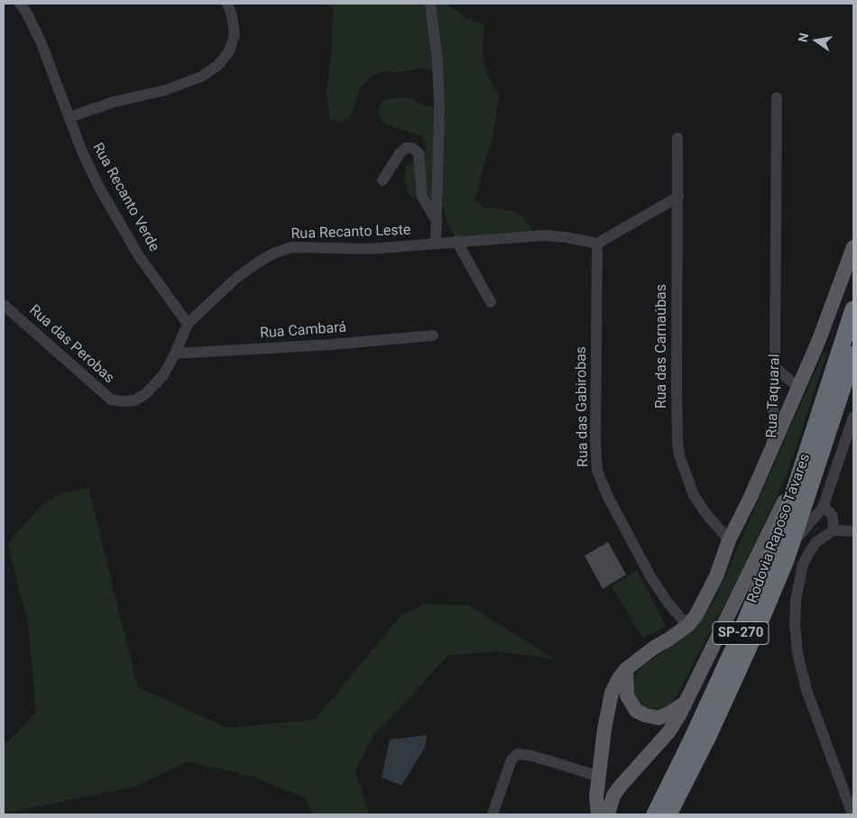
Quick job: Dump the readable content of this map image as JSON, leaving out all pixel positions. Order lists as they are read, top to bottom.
{
  "streets": {
    "highway": ["Rodovia Raposo Tavares", "SP-270"],
    "main road": ["Rua Taquaral"],
    "street": [
      "Rua Recanto Verde",
      "Rua Recanto Leste",
      "Rua Cambará",
      "Rua das Perobas",
      "Rua das Carnaúbas",
      "Rua das Gabirobas"
    ]
  },
  "crossings": [
    ["Rua Recanto Verde", "Rua Recanto Leste"],
    ["Rua Recanto Verde", "Rua das Perobas"],
    ["Rua Recanto Leste", "Rua das Perobas"],
    ["Rua Recanto Leste", "Rua das Gabirobas"],
    ["Rua Cambará", "Rua das Perobas"],
    ["Rua das Carnaúbas", "Rua Taquaral"],
    ["Rua Taquaral", "Rua das Gabirobas"]
  ],
  "north": "left"
}
